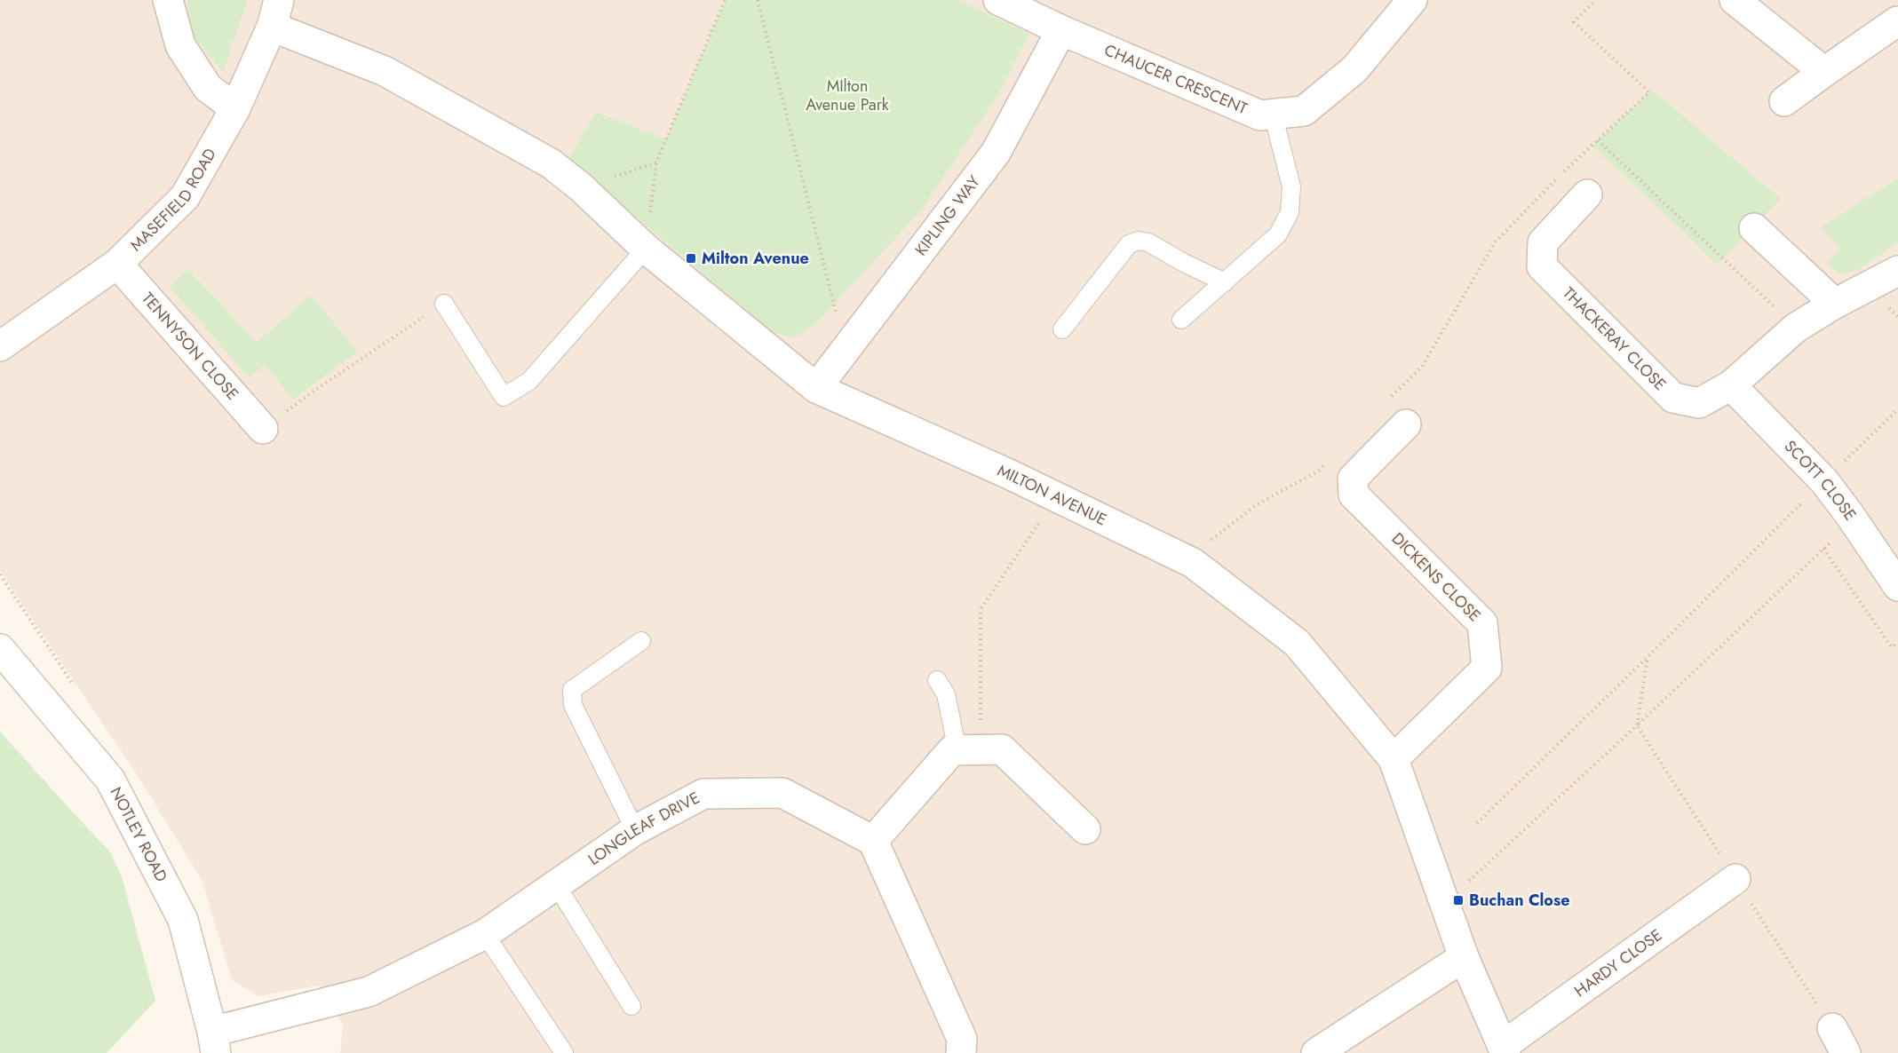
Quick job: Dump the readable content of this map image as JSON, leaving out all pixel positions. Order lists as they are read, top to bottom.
{
  "streets": {
    "street": [
      "CHAUCER CRESCENT",
      "MASEFIELD ROAD",
      "KIPLING WAY",
      "THACKERAY CLOSE",
      "TENNYSON CLOSE",
      "SCOTT CLOSE",
      "MILTON AVENUE",
      "DICKENS CLOSE",
      "LONGLEAF DRIVE",
      "NOTLEY ROAD",
      "HARDY CLOSE"
    ]
  },
  "crossings": [
    ["CHAUCER CRESCENT", "KIPLING WAY"],
    ["MASEFIELD ROAD", "TENNYSON CLOSE"],
    ["MASEFIELD ROAD", "MILTON AVENUE"],
    ["KIPLING WAY", "MILTON AVENUE"],
    ["THACKERAY CLOSE", "SCOTT CLOSE"],
    ["MILTON AVENUE", "DICKENS CLOSE"],
    ["LONGLEAF DRIVE", "NOTLEY ROAD"]
  ],
  "parks": ["MIlton Avenue Park"],
  "places": {
    "transit": ["Milton Avenue", "Buchan Close"]
  }
}
